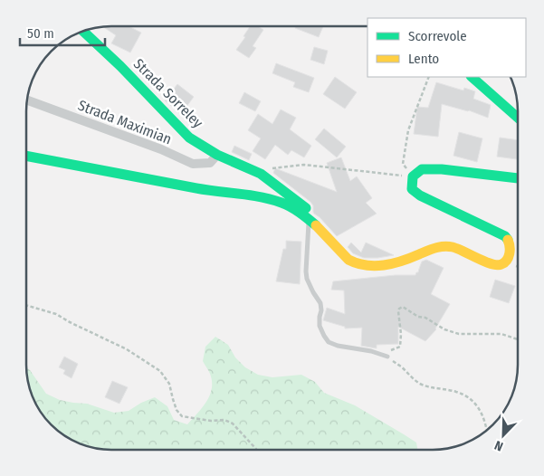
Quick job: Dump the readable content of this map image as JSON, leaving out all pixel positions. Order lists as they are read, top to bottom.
{
  "streets": {
    "street": ["Strada Sorreley", "Strada Maximian"]
  },
  "crossings": [
    ["Strada Sorreley", "Strada Maximian"]
  ],
  "legend": ["Scorrevole", "Lento"],
  "scale_bar": "50 m",
  "north": "bottom left"
}
